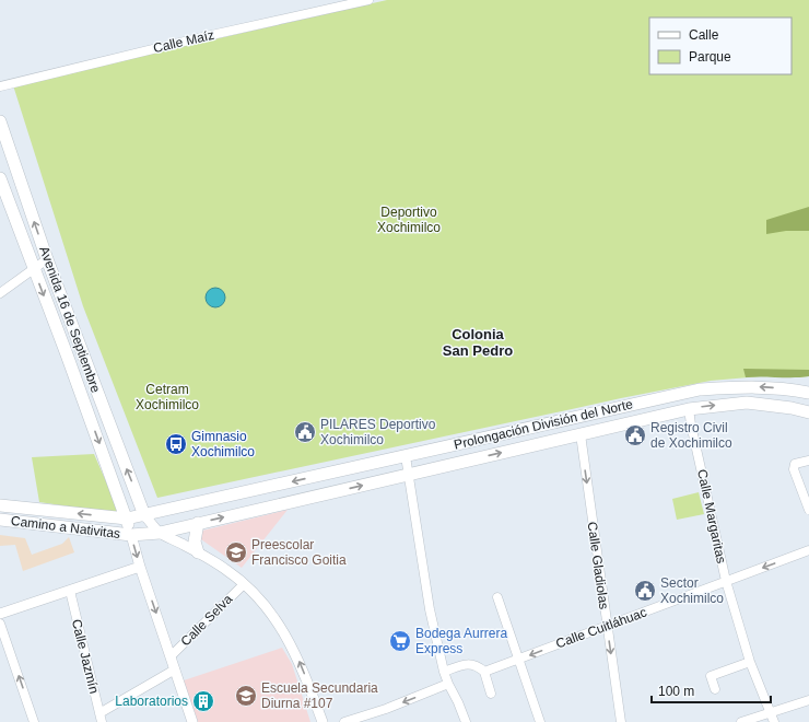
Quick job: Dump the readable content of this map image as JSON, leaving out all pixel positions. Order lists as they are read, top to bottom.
{
  "streets": {
    "main road": ["Avenida 16 de Septiembre", "Prolongación División del Norte", "Camino a Nativitas"],
    "street": [
      "Calle Maíz",
      "Calle Margaritas",
      "Calle Gladiolas",
      "Calle Selva",
      "Calle Cuitláhuac",
      "Calle Jazmín"
    ]
  },
  "crossings": [
    ["Avenida 16 de Septiembre", "Prolongación División del Norte"],
    ["Avenida 16 de Septiembre", "Camino a Nativitas"],
    ["Prolongación División del Norte", "Calle Margaritas"],
    ["Prolongación División del Norte", "Camino a Nativitas"],
    ["Prolongación División del Norte", "Calle Gladiolas"],
    ["Calle Margaritas", "Calle Cuitláhuac"],
    ["Calle Gladiolas", "Calle Cuitláhuac"]
  ],
  "one_way": ["Calle Gladiolas", "Calle Cuitláhuac"],
  "districts": ["Colonia San Pedro"],
  "parks": ["Deportivo Xochimilco", "Cetram Xochimilco"],
  "places": {
    "public building": ["PILARES Deportivo Xochimilco", "Registro Civil de Xochimilco", "Sector Xochimilco"],
    "bus stop": ["Gimnasio Xochimilco"],
    "school or university": ["Preescolar Francisco Goitia", "Escuela Secundaria Diurna #107"],
    "supermarket": ["Bodega Aurrera Express"],
    "building": ["Laboratorios"]
  },
  "legend": ["Calle", "Parque"],
  "scale_bar": "100 m"
}
